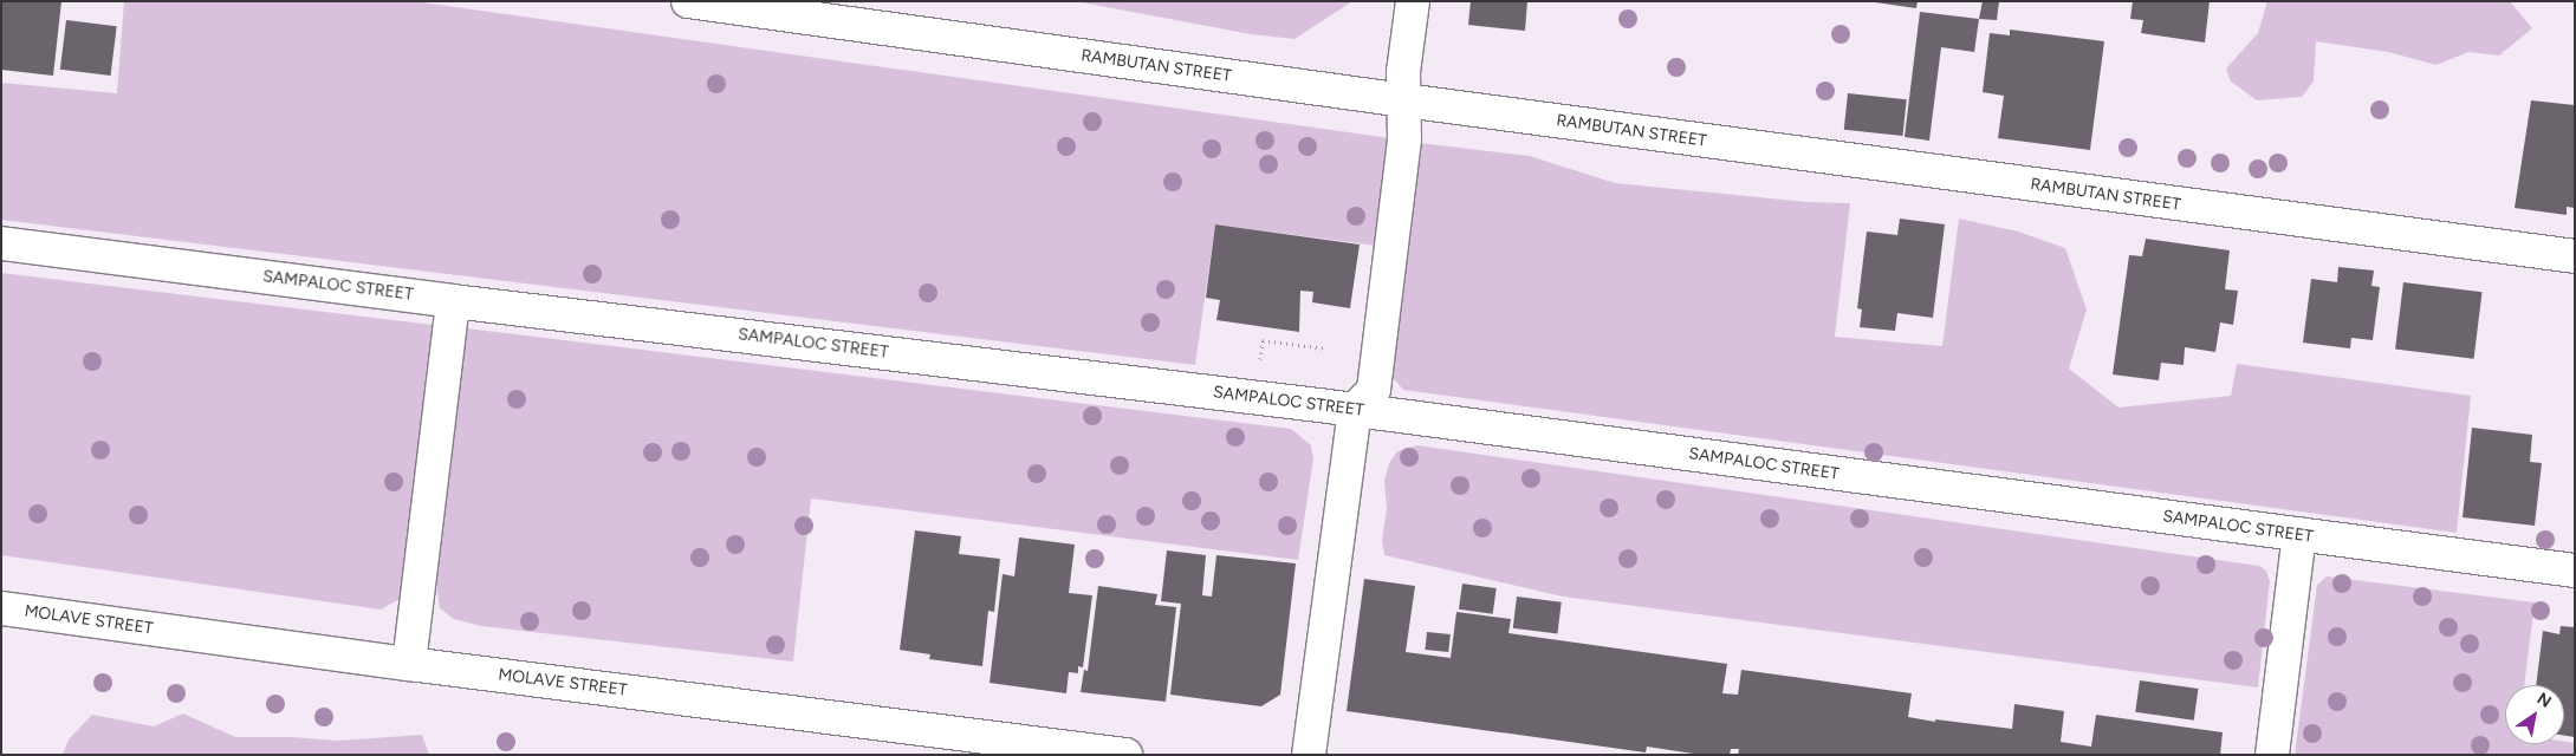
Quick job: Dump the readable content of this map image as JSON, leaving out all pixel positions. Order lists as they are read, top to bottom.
{
  "streets": {
    "street": ["RAMBUTAN STREET", "SAMPALOC STREET", "MOLAVE STREET"]
  },
  "north": "top right"
}
